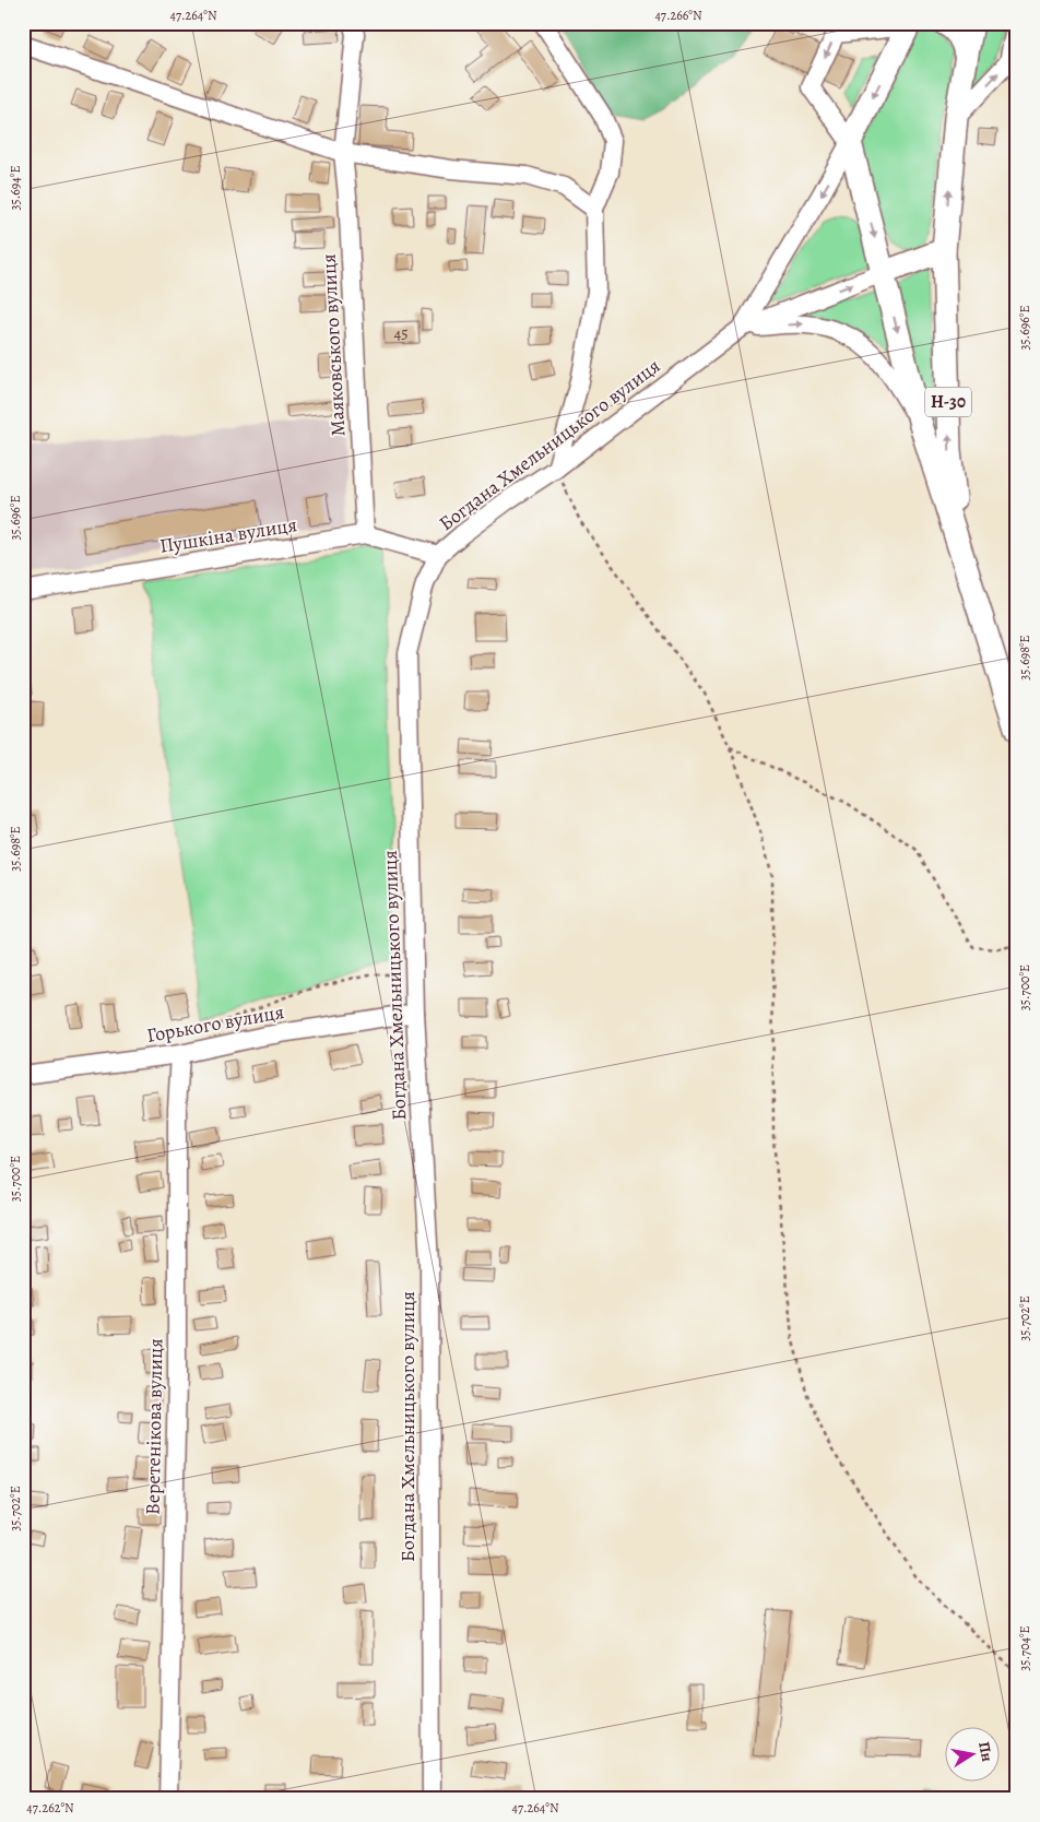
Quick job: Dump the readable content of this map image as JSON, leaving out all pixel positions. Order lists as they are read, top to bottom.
{
  "streets": {
    "main road": ["Н-30"],
    "street": [
      "Маяковського вулиця",
      "Богдана Хмельницького вулиця",
      "Пушкіна вулиця",
      "Горького вулиця",
      "Веретенікова вулиця"
    ]
  },
  "crossings": [
    ["Маяковського вулиця", "Пушкіна вулиця"],
    ["Богдана Хмельницького вулиця", "Пушкіна вулиця"],
    ["Богдана Хмельницького вулиця", "Горького вулиця"],
    ["Горького вулиця", "Веретенікова вулиця"]
  ],
  "house_numbers": ["45"],
  "north": "right",
  "coordinates": [
    "47.264°N",
    "47.266°N",
    "35.694°E",
    "35.696°E",
    "35.698°E",
    "35.700°E",
    "35.702°E",
    "35.704°E",
    "47.262°N"
  ]
}
